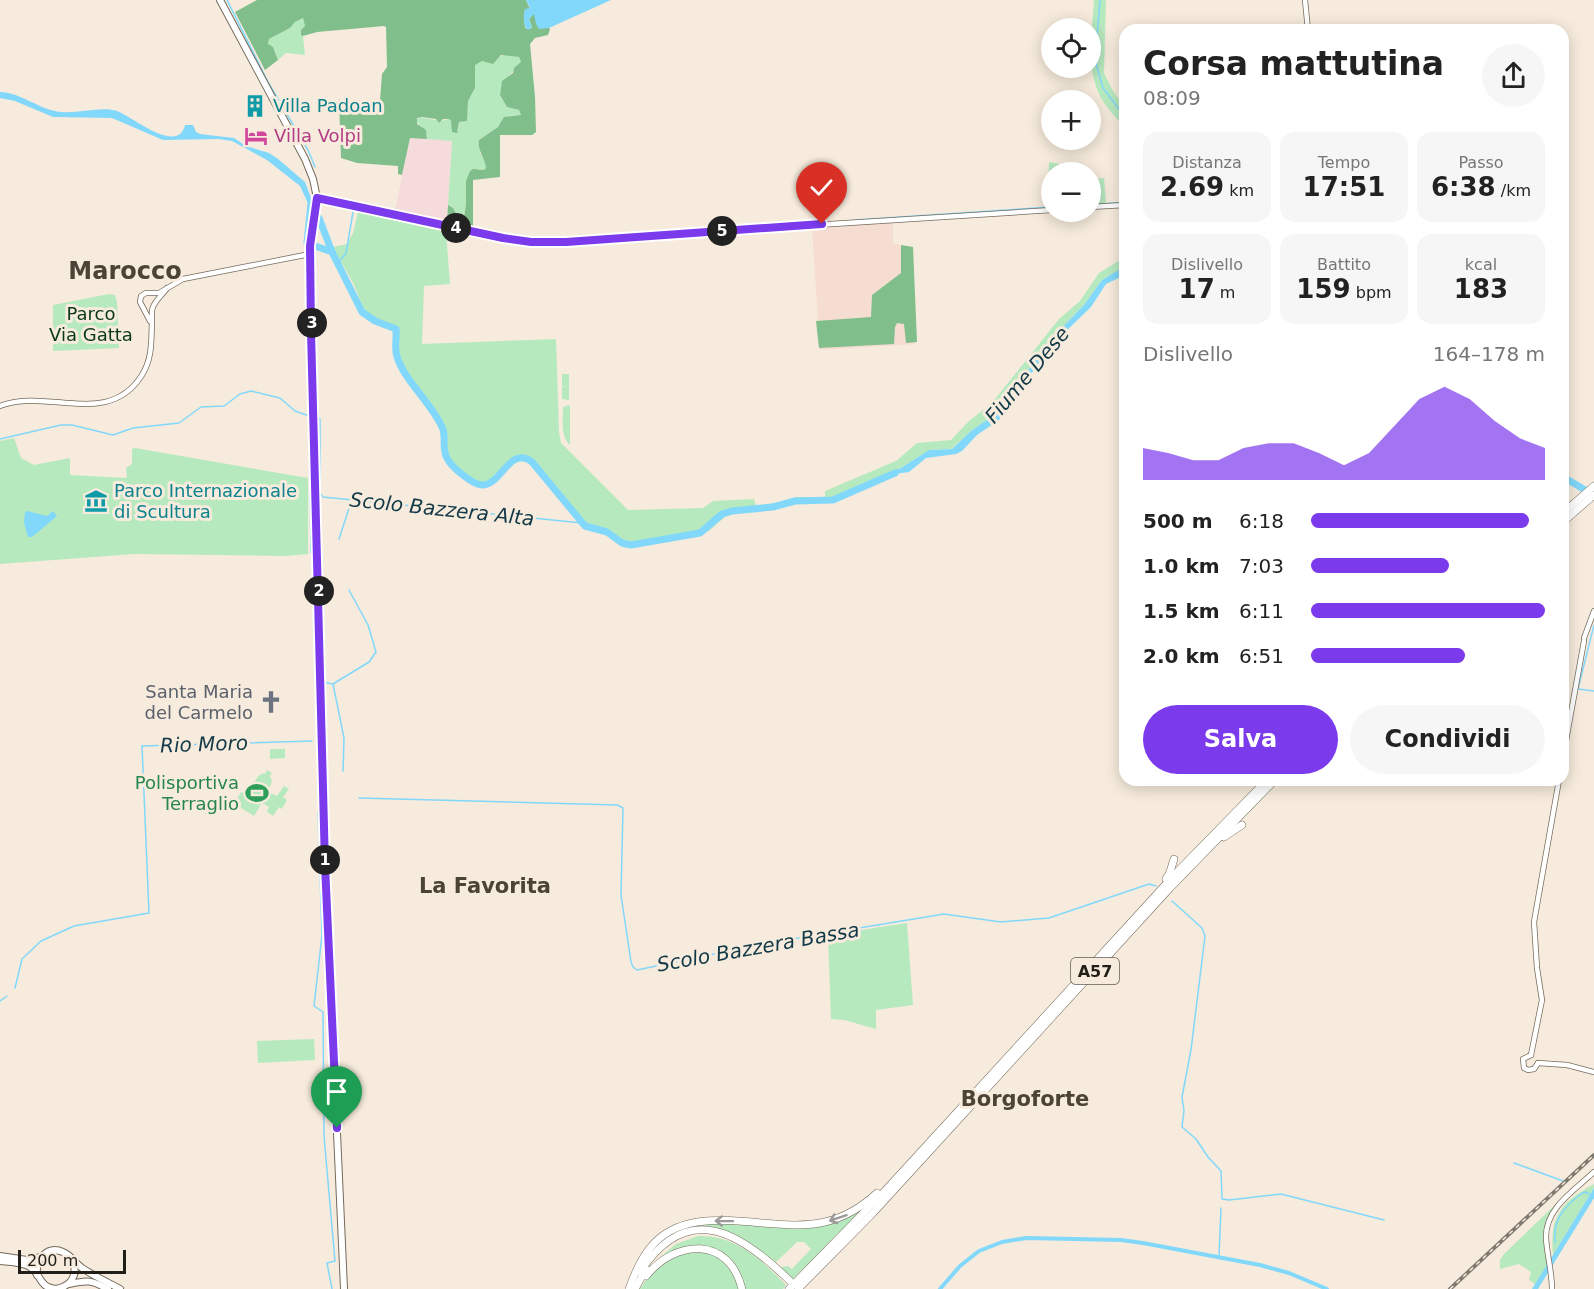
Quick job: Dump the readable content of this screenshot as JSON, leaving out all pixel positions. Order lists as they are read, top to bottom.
{
  "streets": {
    "highway": ["A57"]
  },
  "districts": ["Marocco", "La Favorita", "Borgoforte"],
  "water": [
    "Fiume Dese",
    "Scolo Bazzera Alta",
    "Rio Moro",
    "Scolo Bazzera Bassa"
  ],
  "parks": ["Parco Via Gatta"],
  "places": {
    "building": ["Villa Padoan"],
    "hotel": ["Villa Volpi"],
    "museum": ["Parco Internazionale di Scultura"],
    "church": ["Santa Maria del Carmelo"],
    "sports": ["Polisportiva Terraglio"]
  },
  "scale_bar": "200 m",
  "page": {
    "map_buttons": ["+", "−"],
    "heading": ["Corsa mattutina", "08:09"],
    "stats": [
      ["Distanza", "2.69 km"],
      ["Tempo", "17:51"],
      ["Passo", "6:38 /km"],
      ["Dislivello", "17 m"],
      ["Battito", "159 bpm"],
      ["kcal", "183"]
    ],
    "pins": [
      "4",
      "5",
      "3",
      "2",
      "1"
    ],
    "chart": ["Dislivello", "164–178 m"],
    "list": [
      {
        "name": "500 m",
        "note": "6:18"
      },
      {
        "name": "1.0 km",
        "note": "7:03"
      },
      {
        "name": "1.5 km",
        "note": "6:11"
      },
      {
        "name": "2.0 km",
        "note": "6:51"
      }
    ],
    "buttons": ["Salva", "Condividi"],
    "scale": "200 m"
  }
}
